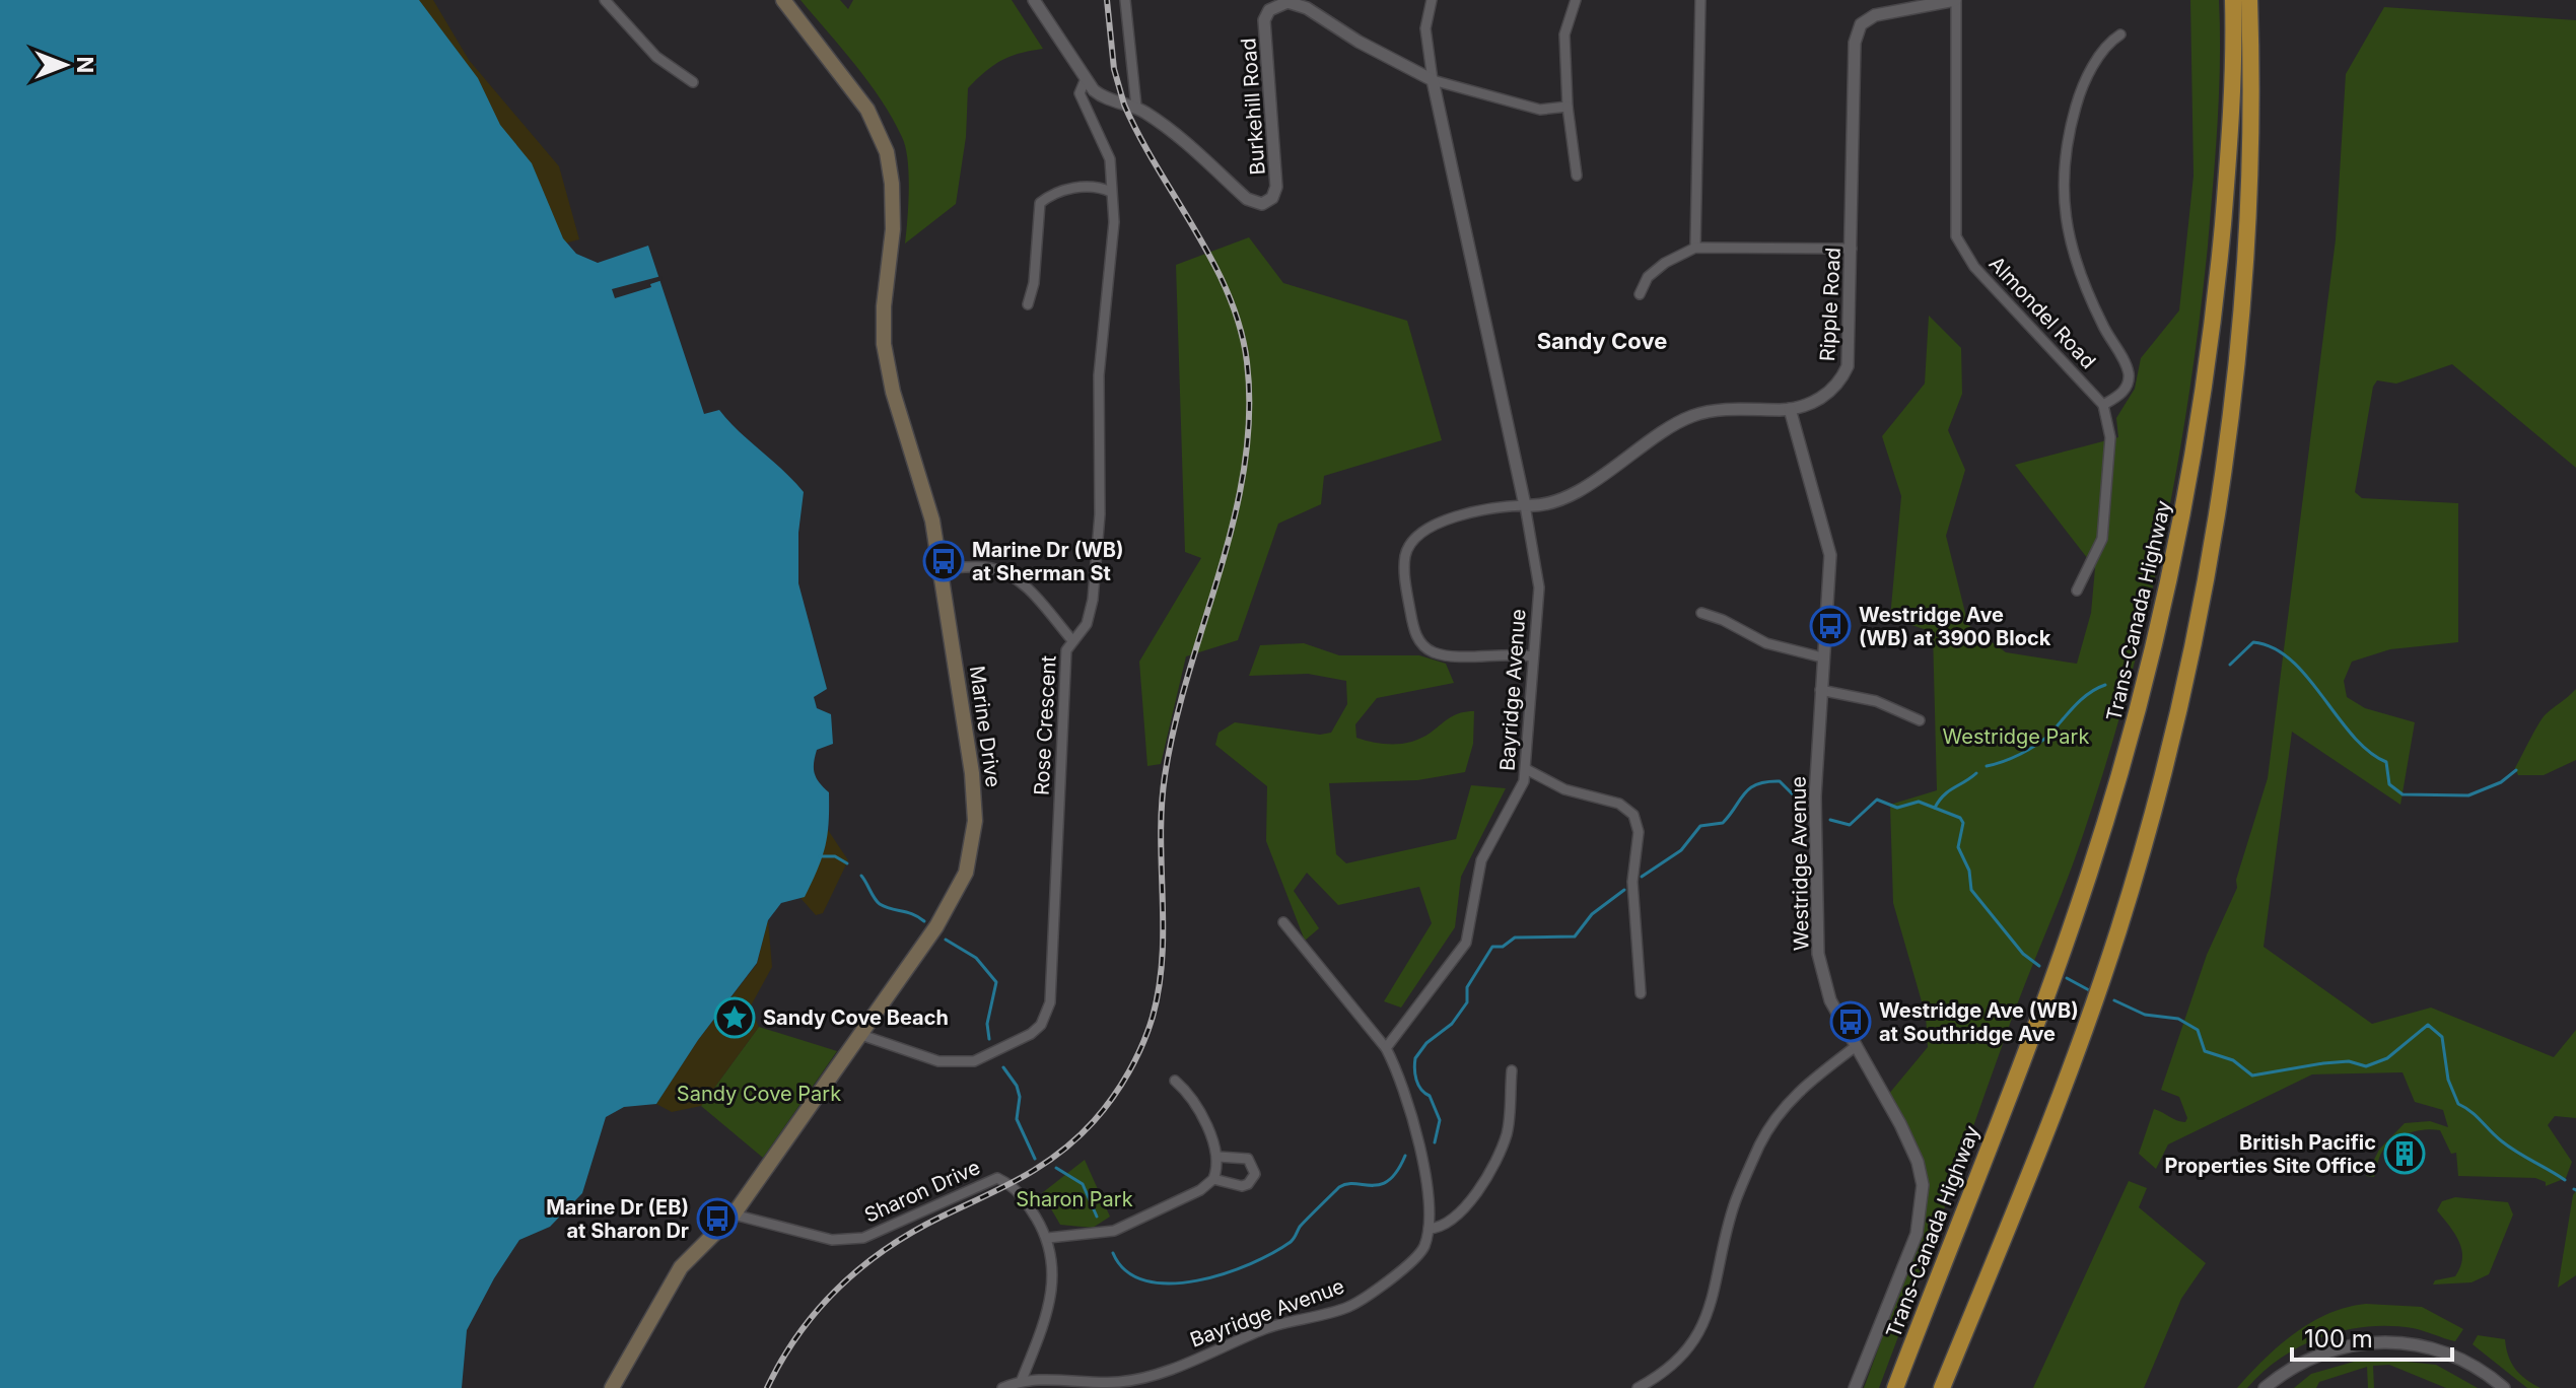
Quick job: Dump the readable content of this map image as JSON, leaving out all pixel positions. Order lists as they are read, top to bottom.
{
  "streets": {
    "highway": ["Trans-Canada Highway"],
    "main road": ["Marine Drive"],
    "street": [
      "Burkehill Road",
      "Ripple Road",
      "Almondel Road",
      "Bayridge Avenue",
      "Rose Crescent",
      "Westridge Avenue",
      "Sharon Drive"
    ]
  },
  "crossings": [
    ["Burkehill Road", "Bayridge Avenue"],
    ["Burkehill Road", "Rose Crescent"],
    ["Ripple Road", "Almondel Road"],
    ["Ripple Road", "Bayridge Avenue"],
    ["Ripple Road", "Westridge Avenue"],
    ["Bayridge Avenue", "Sharon Drive"],
    ["Rose Crescent", "Marine Drive"],
    ["Marine Drive", "Sharon Drive"]
  ],
  "districts": ["Sandy Cove"],
  "parks": ["Westridge Park", "Sandy Cove Park", "Sharon Park"],
  "places": {
    "bus stop": [
      "Marine Dr (WB) at Sherman St",
      "Westridge Ave (WB) at 3900 Block",
      "Westridge Ave (WB) at Southridge Ave",
      "Marine Dr (EB) at Sharon Dr"
    ],
    "place": ["Sandy Cove Beach"],
    "building": ["British Pacific Properties Site Office"]
  },
  "scale_bar": "100 m",
  "north": "right"
}
